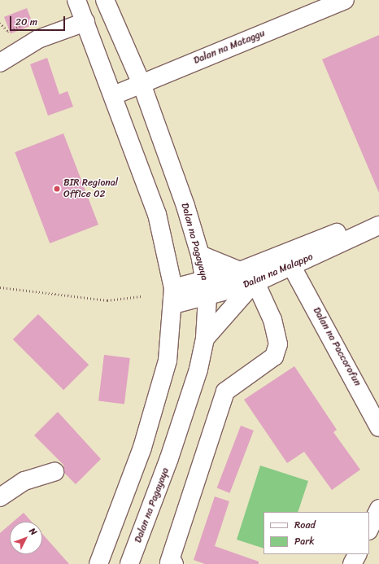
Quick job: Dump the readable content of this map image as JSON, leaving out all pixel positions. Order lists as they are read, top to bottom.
{
  "streets": {
    "street": [
      "Dalan na Mataggu",
      "Dalan na Pagayaya",
      "Dalan na Malappo",
      "Dalan na Paccorofun"
    ]
  },
  "crossings": [
    ["Dalan na Mataggu", "Dalan na Pagayaya"],
    ["Dalan na Pagayaya", "Dalan na Malappo"],
    ["Dalan na Malappo", "Dalan na Paccorofun"]
  ],
  "places": ["BIR Regional Office 02"],
  "legend": ["Road", "Park"],
  "scale_bar": "20 m",
  "north": "top right"
}
